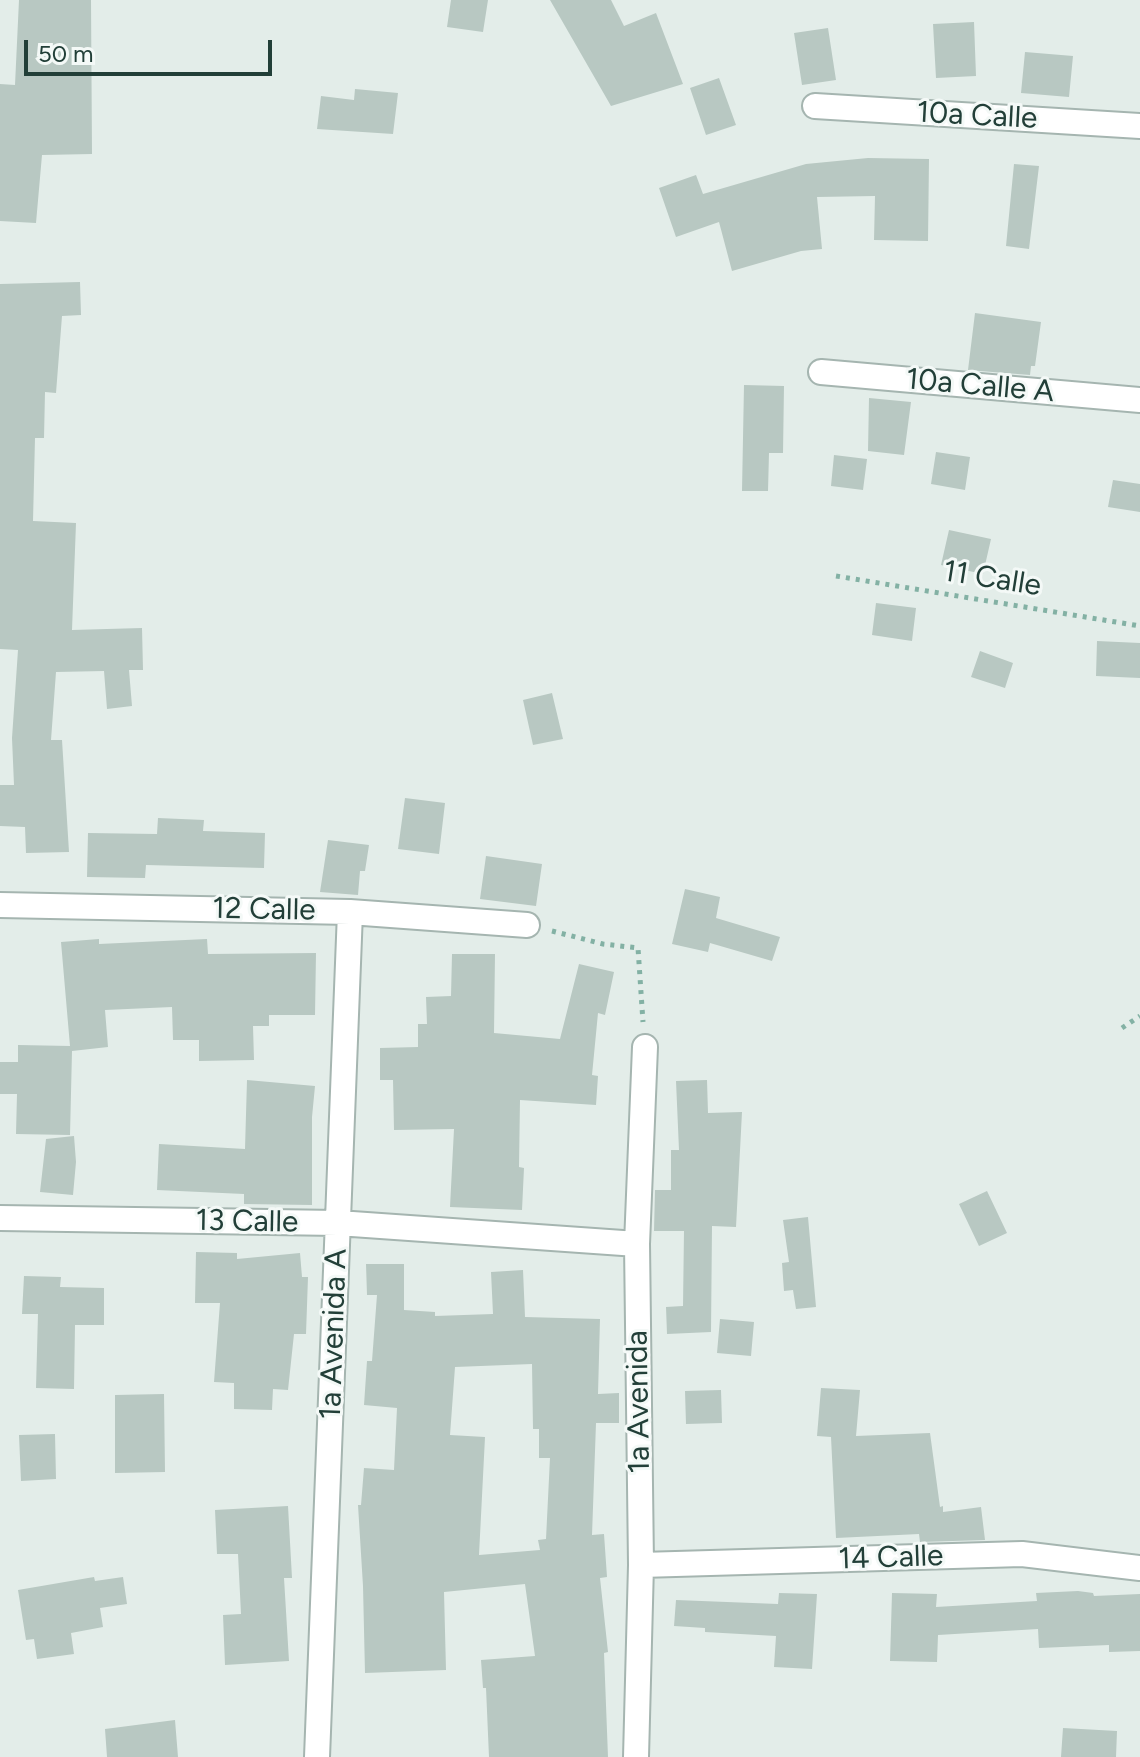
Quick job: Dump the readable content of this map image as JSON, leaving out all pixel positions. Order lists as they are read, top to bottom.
{
  "streets": {
    "street": [
      "10a Calle",
      "10a Calle A",
      "12 Calle",
      "13 Calle",
      "1a Avenida A",
      "1a Avenida",
      "14 Calle"
    ],
    "path": ["11 Calle"]
  },
  "crossings": [
    ["12 Calle", "1a Avenida A"],
    ["13 Calle", "1a Avenida A"],
    ["13 Calle", "1a Avenida"],
    ["1a Avenida", "14 Calle"]
  ],
  "scale_bar": "50 m"
}
